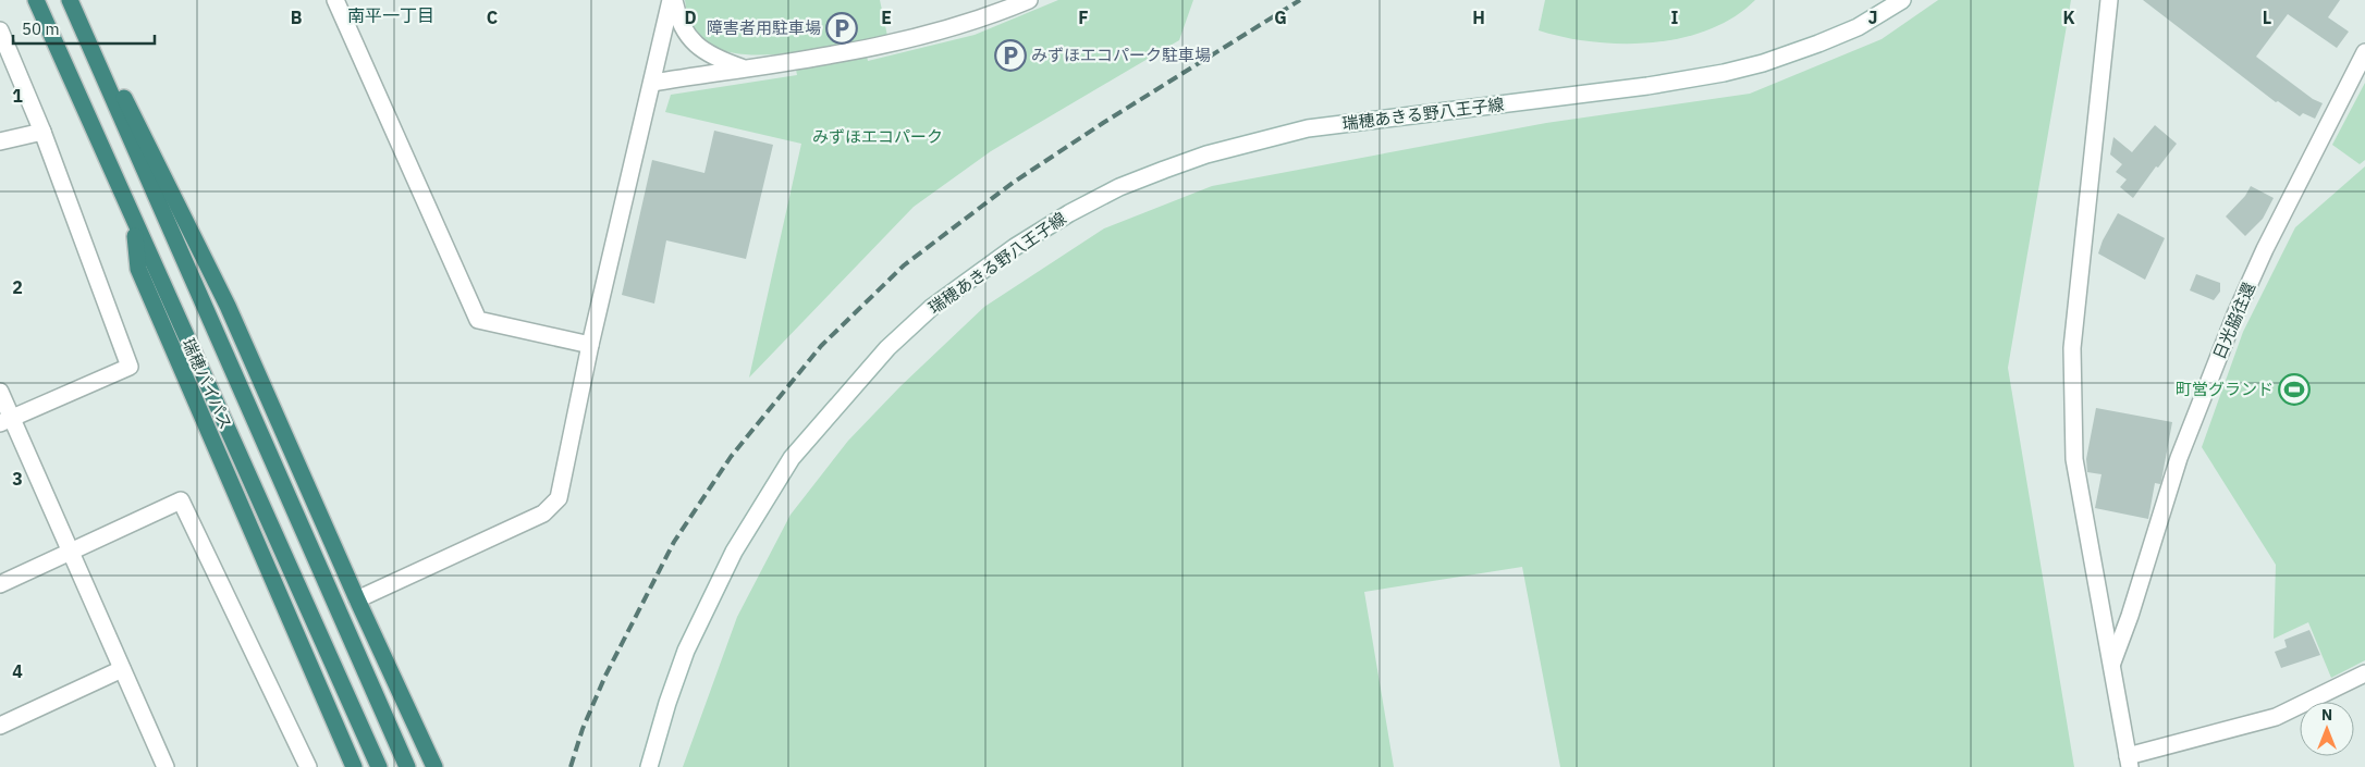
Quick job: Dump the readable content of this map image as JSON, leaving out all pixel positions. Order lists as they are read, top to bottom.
{
  "streets": {
    "highway": ["瑞穂バイパス"],
    "street": ["瑞穂あきる野八王子線", "日光脇往還"]
  },
  "districts": ["南平一丁目"],
  "parks": ["みずほエコパーク"],
  "places": {
    "parking": ["障害者用駐車場", "みずほエコパーク駐車場"],
    "sports": ["町営グランド"]
  },
  "scale_bar": "50 m",
  "north": "top",
  "grid": {
    "columns": [
      "B",
      "C",
      "D",
      "E",
      "F",
      "G",
      "H",
      "I",
      "J",
      "K",
      "L"
    ],
    "rows": [
      "1",
      "2",
      "3",
      "4"
    ]
  }
}
